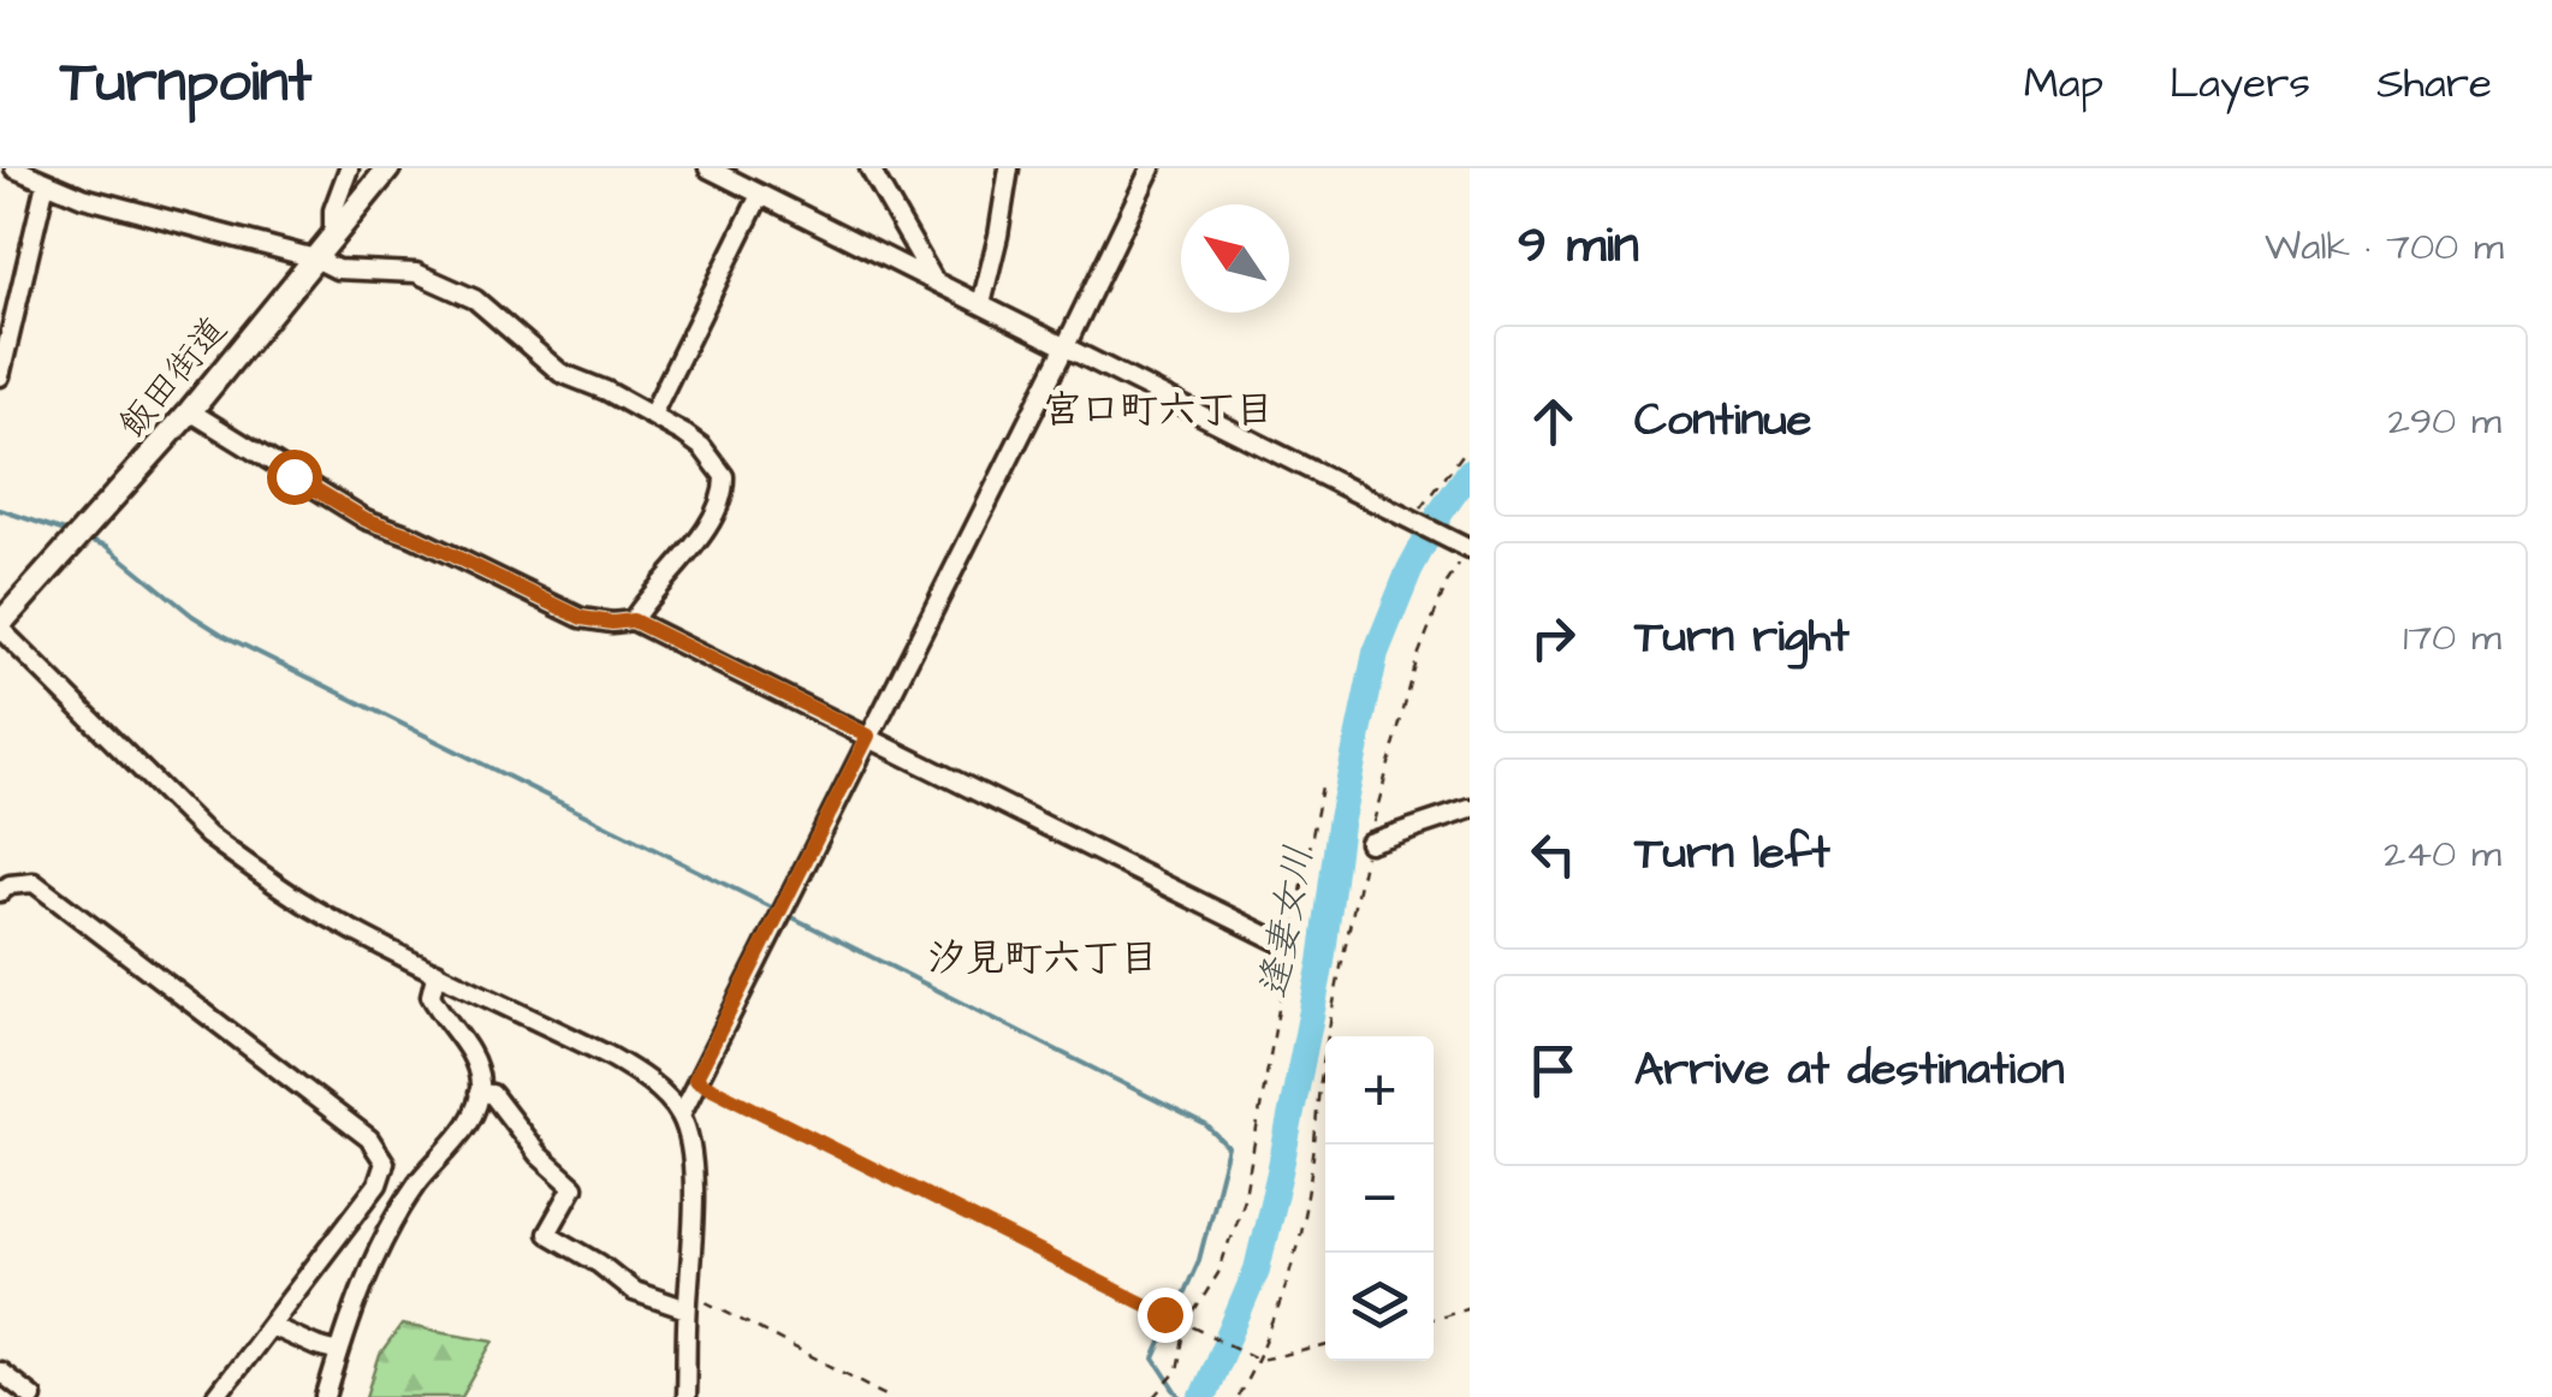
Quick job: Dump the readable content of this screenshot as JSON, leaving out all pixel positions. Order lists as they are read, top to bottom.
{
  "streets": {
    "main road": ["飯田街道"]
  },
  "districts": ["宮口町六丁目", "汐見町六丁目"],
  "water": ["逢妻女川"],
  "north": "top left",
  "page": {
    "header": "Turnpoint",
    "nav": ["Map", "Layers", "Share"],
    "heading": ["9 min", "Walk · 700 m"],
    "list": [
      ["Continue", "290 m"],
      ["Turn right", "170 m"],
      ["Turn left", "240 m"],
      "Arrive at destination"
    ],
    "map_buttons": ["+", "−"]
  }
}
